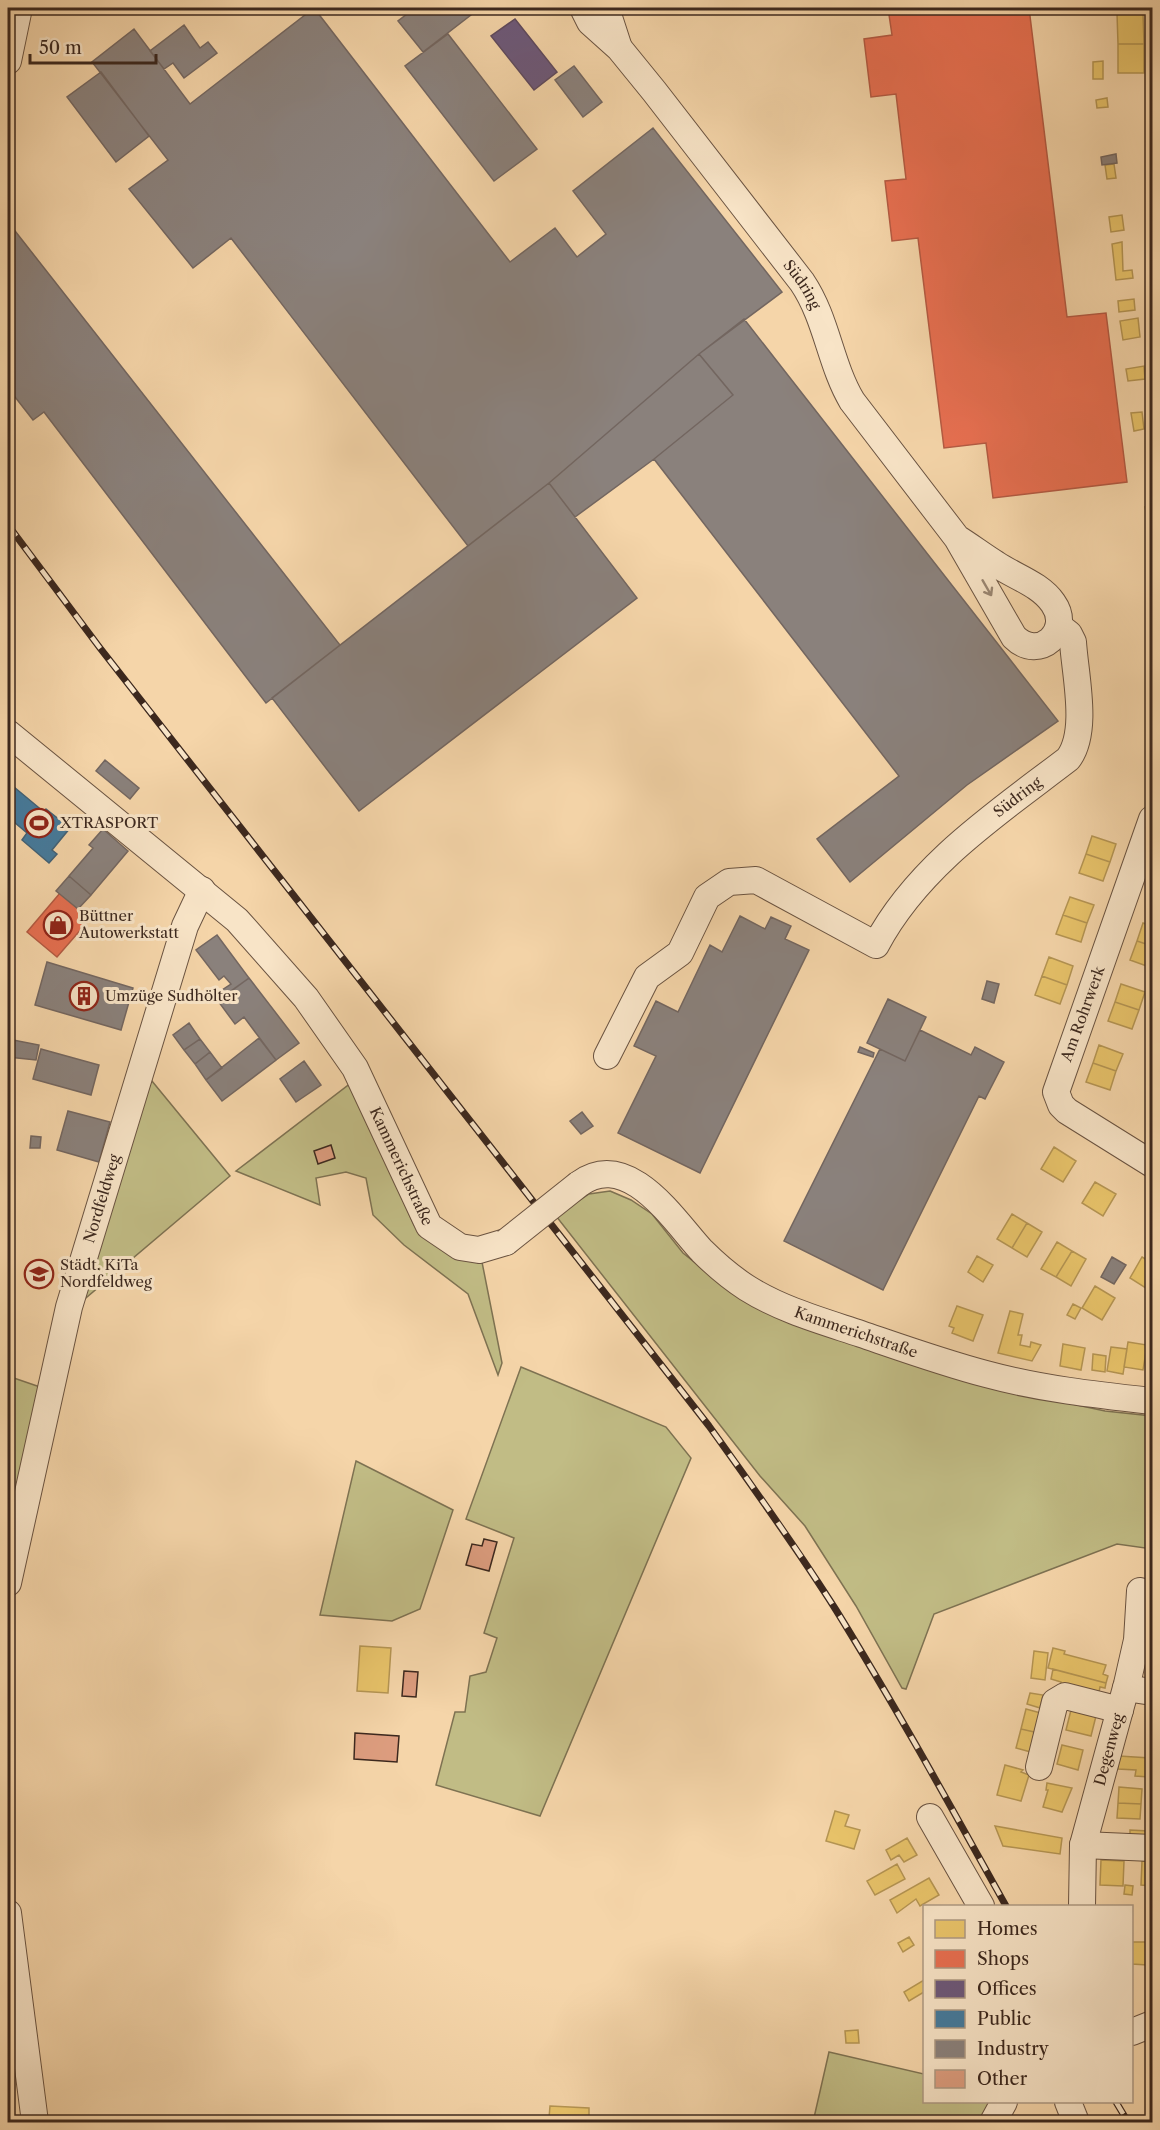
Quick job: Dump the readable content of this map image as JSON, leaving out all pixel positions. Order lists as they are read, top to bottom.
{
  "streets": {
    "street": [
      "Südring",
      "Am Rohrwerk",
      "Kammerichstraße",
      "Nordfeldweg",
      "Degenweg"
    ]
  },
  "crossings": [
    ["Kammerichstraße", "Nordfeldweg"]
  ],
  "places": {
    "sports": ["XTRASPORT"],
    "shop": ["Büttner Autowerkstatt"],
    "building": ["Umzüge Sudhölter"],
    "school or university": ["Städt. KiTa Nordfeldweg"]
  },
  "legend": [
    "Homes",
    "Shops",
    "Offices",
    "Public",
    "Industry",
    "Other"
  ],
  "scale_bar": "50 m"
}
